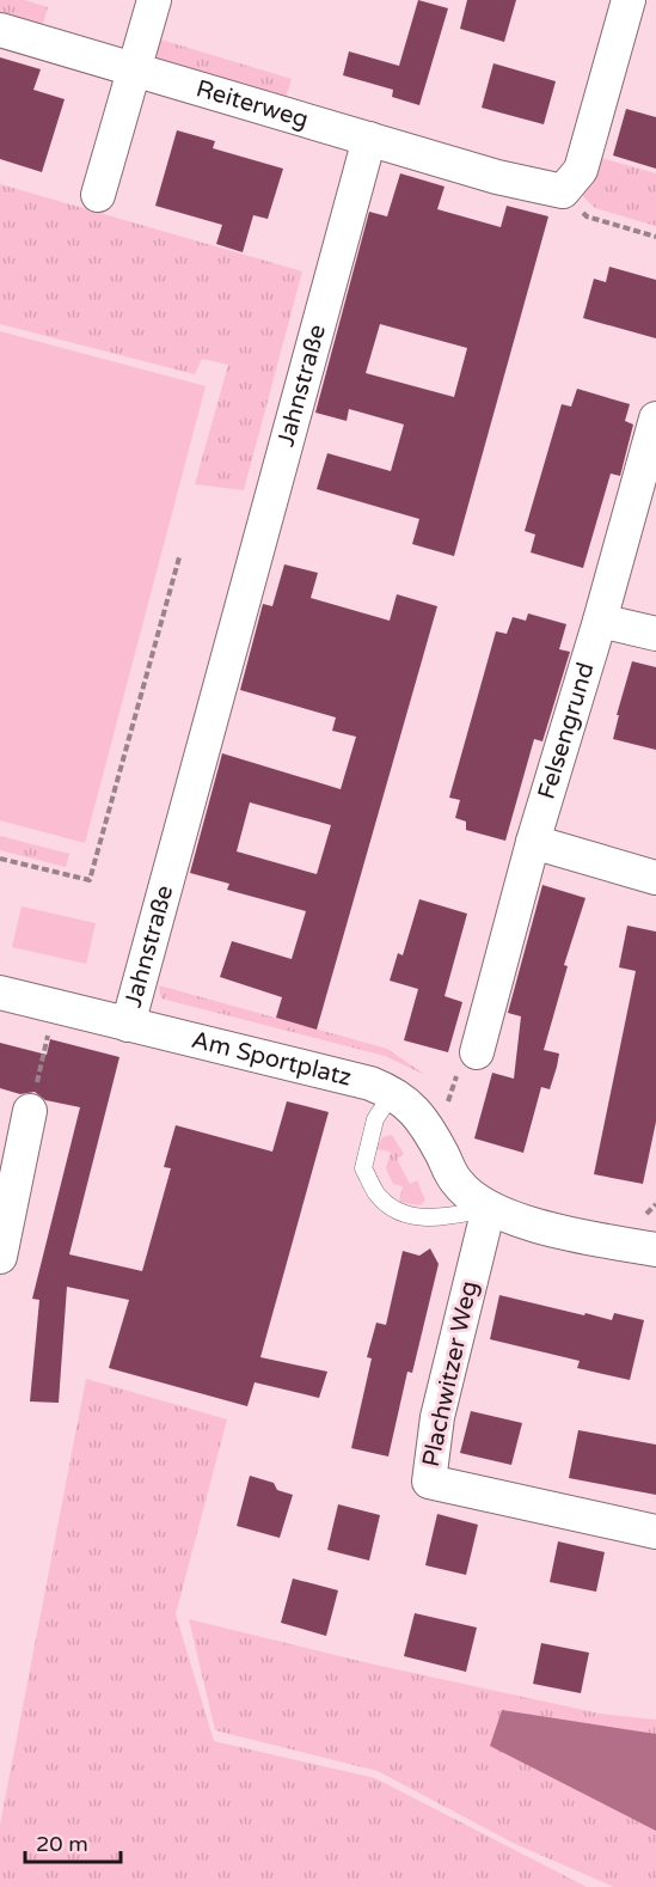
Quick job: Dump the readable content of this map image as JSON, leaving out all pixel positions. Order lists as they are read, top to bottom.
{
  "streets": {
    "street": [
      "Reiterweg",
      "Jahnstraße",
      "Felsengrund",
      "Am Sportplatz",
      "Plachwitzer Weg"
    ]
  },
  "crossings": [
    ["Reiterweg", "Jahnstraße"],
    ["Jahnstraße", "Am Sportplatz"],
    ["Am Sportplatz", "Plachwitzer Weg"]
  ],
  "scale_bar": "20 m"
}
